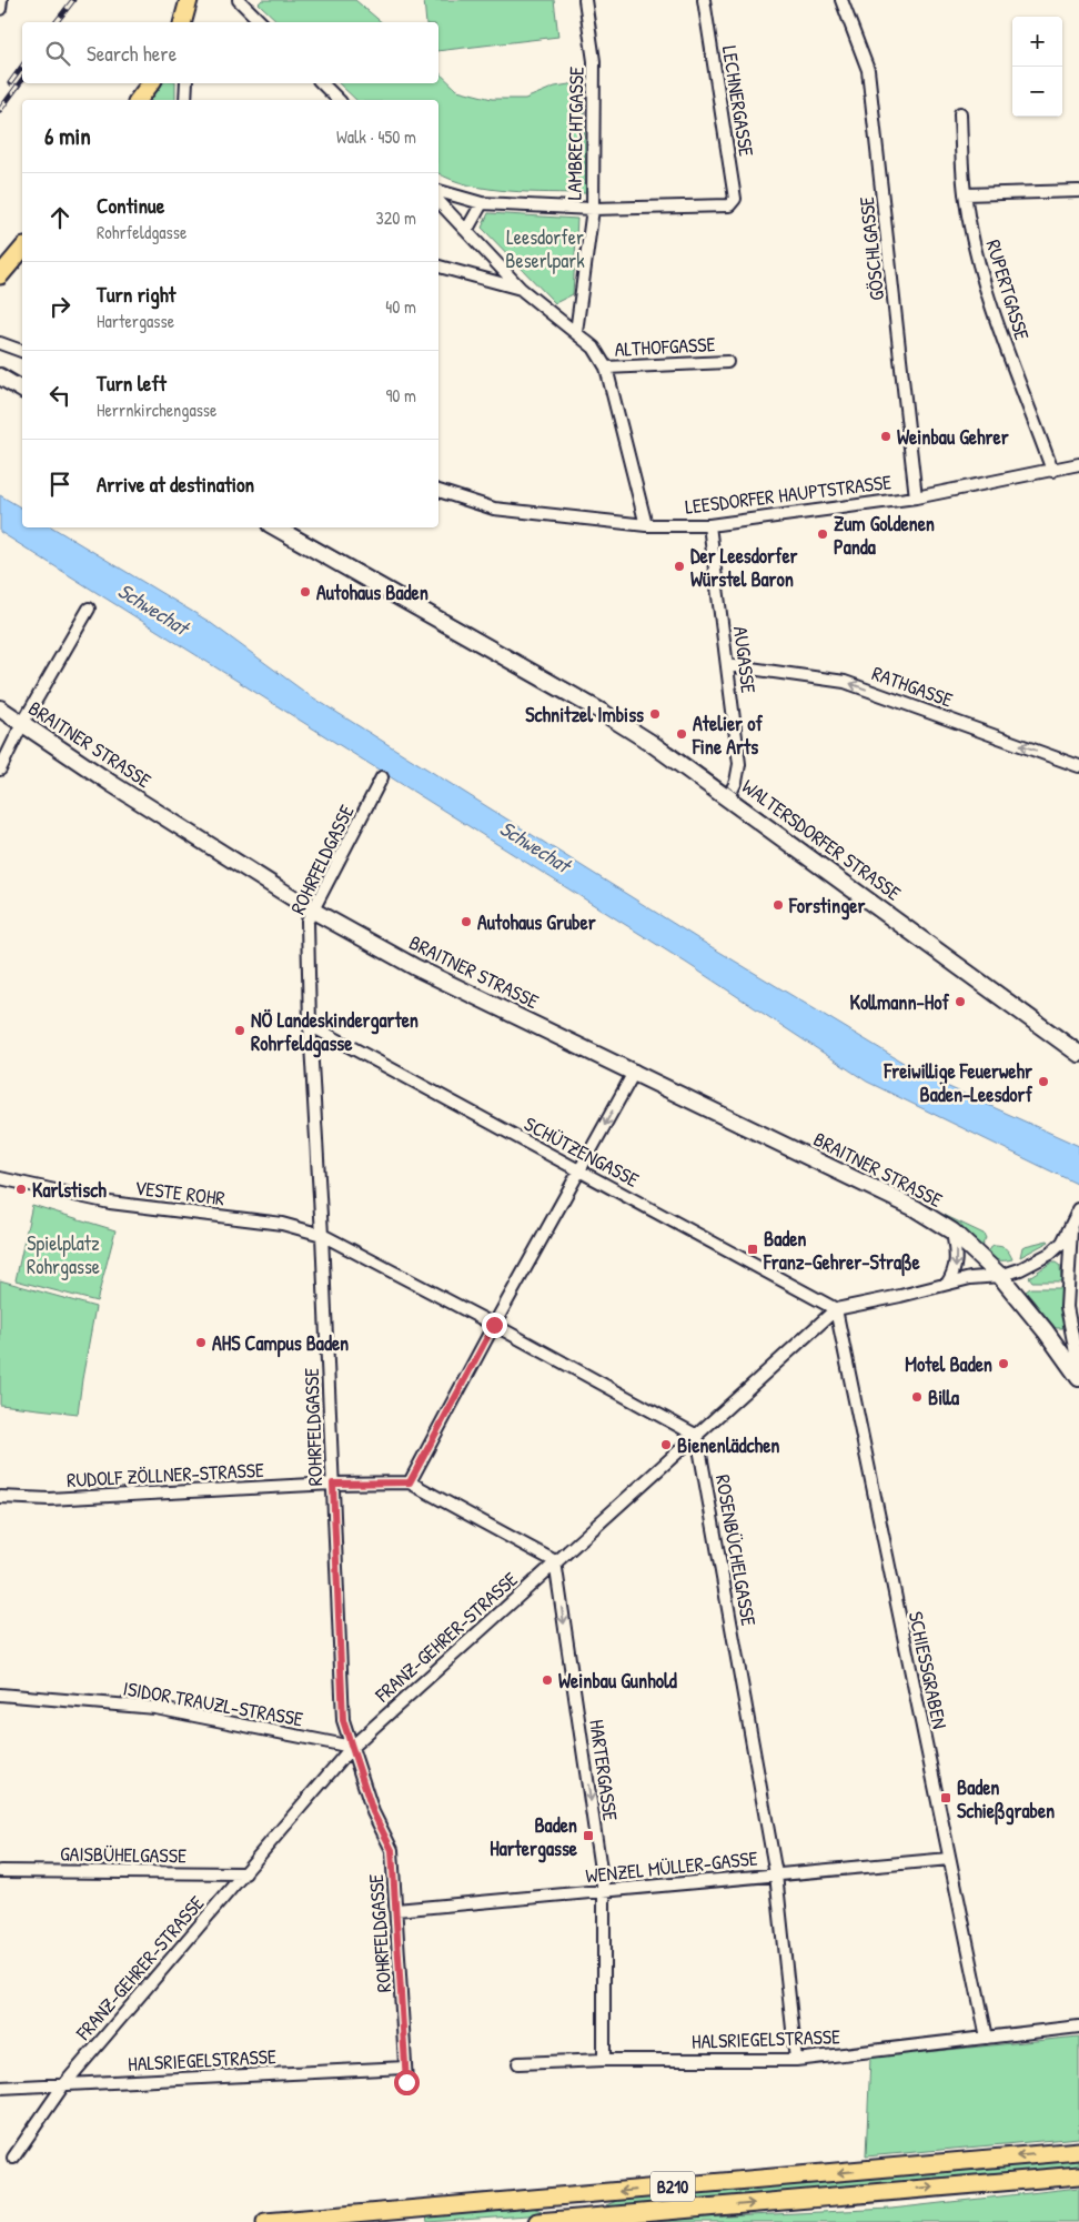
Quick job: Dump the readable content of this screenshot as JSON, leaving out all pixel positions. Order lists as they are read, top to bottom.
{
  "streets": {
    "main road": ["BRAITNER STRASSE", "WALTERSDORFER STRASSE", "B210"],
    "street": [
      "LECHNERGASSE",
      "LAMBRECHTGASSE",
      "GÖSCHLGASSE",
      "RUPERTGASSE",
      "ALTHOFGASSE",
      "LEESDORFER HAUPTSTRASSE",
      "AUGASSE",
      "RATHGASSE",
      "ROHRFELDGASSE",
      "SCHÜTZENGASSE",
      "VESTE ROHR",
      "RUDOLF ZÖLLNER-STRASSE",
      "ROSENBÜCHELGASSE",
      "FRANZ-GEHRER-STRASSE",
      "SCHIESSGRABEN",
      "ISIDOR TRAUZL-STRASSE",
      "HARTERGASSE",
      "GAISBÜHELGASSE",
      "WENZEL MÜLLER-GASSE",
      "HALSRIEGELSTRASSE"
    ]
  },
  "crossings": [
    ["LECHNERGASSE", "LAMBRECHTGASSE"],
    ["GÖSCHLGASSE", "LEESDORFER HAUPTSTRASSE"],
    ["RUPERTGASSE", "LEESDORFER HAUPTSTRASSE"],
    ["LEESDORFER HAUPTSTRASSE", "AUGASSE"],
    ["AUGASSE", "RATHGASSE"],
    ["AUGASSE", "WALTERSDORFER STRASSE"],
    ["BRAITNER STRASSE", "ROHRFELDGASSE"],
    ["ROHRFELDGASSE", "SCHÜTZENGASSE"],
    ["ROHRFELDGASSE", "VESTE ROHR"],
    ["ROHRFELDGASSE", "RUDOLF ZÖLLNER-STRASSE"],
    ["ROHRFELDGASSE", "FRANZ-GEHRER-STRASSE"],
    ["ROHRFELDGASSE", "ISIDOR TRAUZL-STRASSE"],
    ["ROHRFELDGASSE", "WENZEL MÜLLER-GASSE"],
    ["ROHRFELDGASSE", "HALSRIEGELSTRASSE"],
    ["SCHÜTZENGASSE", "FRANZ-GEHRER-STRASSE"],
    ["SCHÜTZENGASSE", "SCHIESSGRABEN"],
    ["ROSENBÜCHELGASSE", "FRANZ-GEHRER-STRASSE"],
    ["ROSENBÜCHELGASSE", "WENZEL MÜLLER-GASSE"],
    ["ROSENBÜCHELGASSE", "HALSRIEGELSTRASSE"],
    ["FRANZ-GEHRER-STRASSE", "SCHIESSGRABEN"],
    ["FRANZ-GEHRER-STRASSE", "ISIDOR TRAUZL-STRASSE"],
    ["FRANZ-GEHRER-STRASSE", "HARTERGASSE"],
    ["FRANZ-GEHRER-STRASSE", "GAISBÜHELGASSE"],
    ["FRANZ-GEHRER-STRASSE", "HALSRIEGELSTRASSE"],
    ["SCHIESSGRABEN", "WENZEL MÜLLER-GASSE"],
    ["SCHIESSGRABEN", "HALSRIEGELSTRASSE"],
    ["HARTERGASSE", "WENZEL MÜLLER-GASSE"],
    ["HARTERGASSE", "HALSRIEGELSTRASSE"]
  ],
  "one_way": ["RATHGASSE", "HARTERGASSE"],
  "water": ["Schwechat"],
  "parks": ["Leesdorfer Beserlpark", "Spielplatz Rohrgasse"],
  "places": {
    "other": [
      "Weinbau Gehrer",
      "Zum Goldenen Panda",
      "Der Leesdorfer Würstel Baron",
      "Autohaus Baden",
      "Schnitzel Imbiss",
      "Atelier of Fine Arts",
      "Forstinger",
      "Autohaus Gruber",
      "Kollmann-Hof",
      "NÖ Landeskindergarten Rohrfeldgasse",
      "Freiwillige Feuerwehr Baden-Leesdorf",
      "Karlstisch",
      "AHS Campus Baden",
      "Motel Baden",
      "Billa",
      "Bienenlädchen",
      "Weinbau Gunhold"
    ],
    "transit": ["Baden Franz-Gehrer-Straße", "Baden Schießgraben", "Baden Hartergasse"]
  },
  "page": {
    "map_buttons": ["+", "−"],
    "search": "Search here",
    "heading": ["6 min", "Walk · 450 m"],
    "list": [
      ["Continue", "Rohrfeldgasse", "320 m"],
      ["Turn right", "Hartergasse", "40 m"],
      ["Turn left", "Herrnkirchengasse", "90 m"],
      "Arrive at destination"
    ]
  }
}
